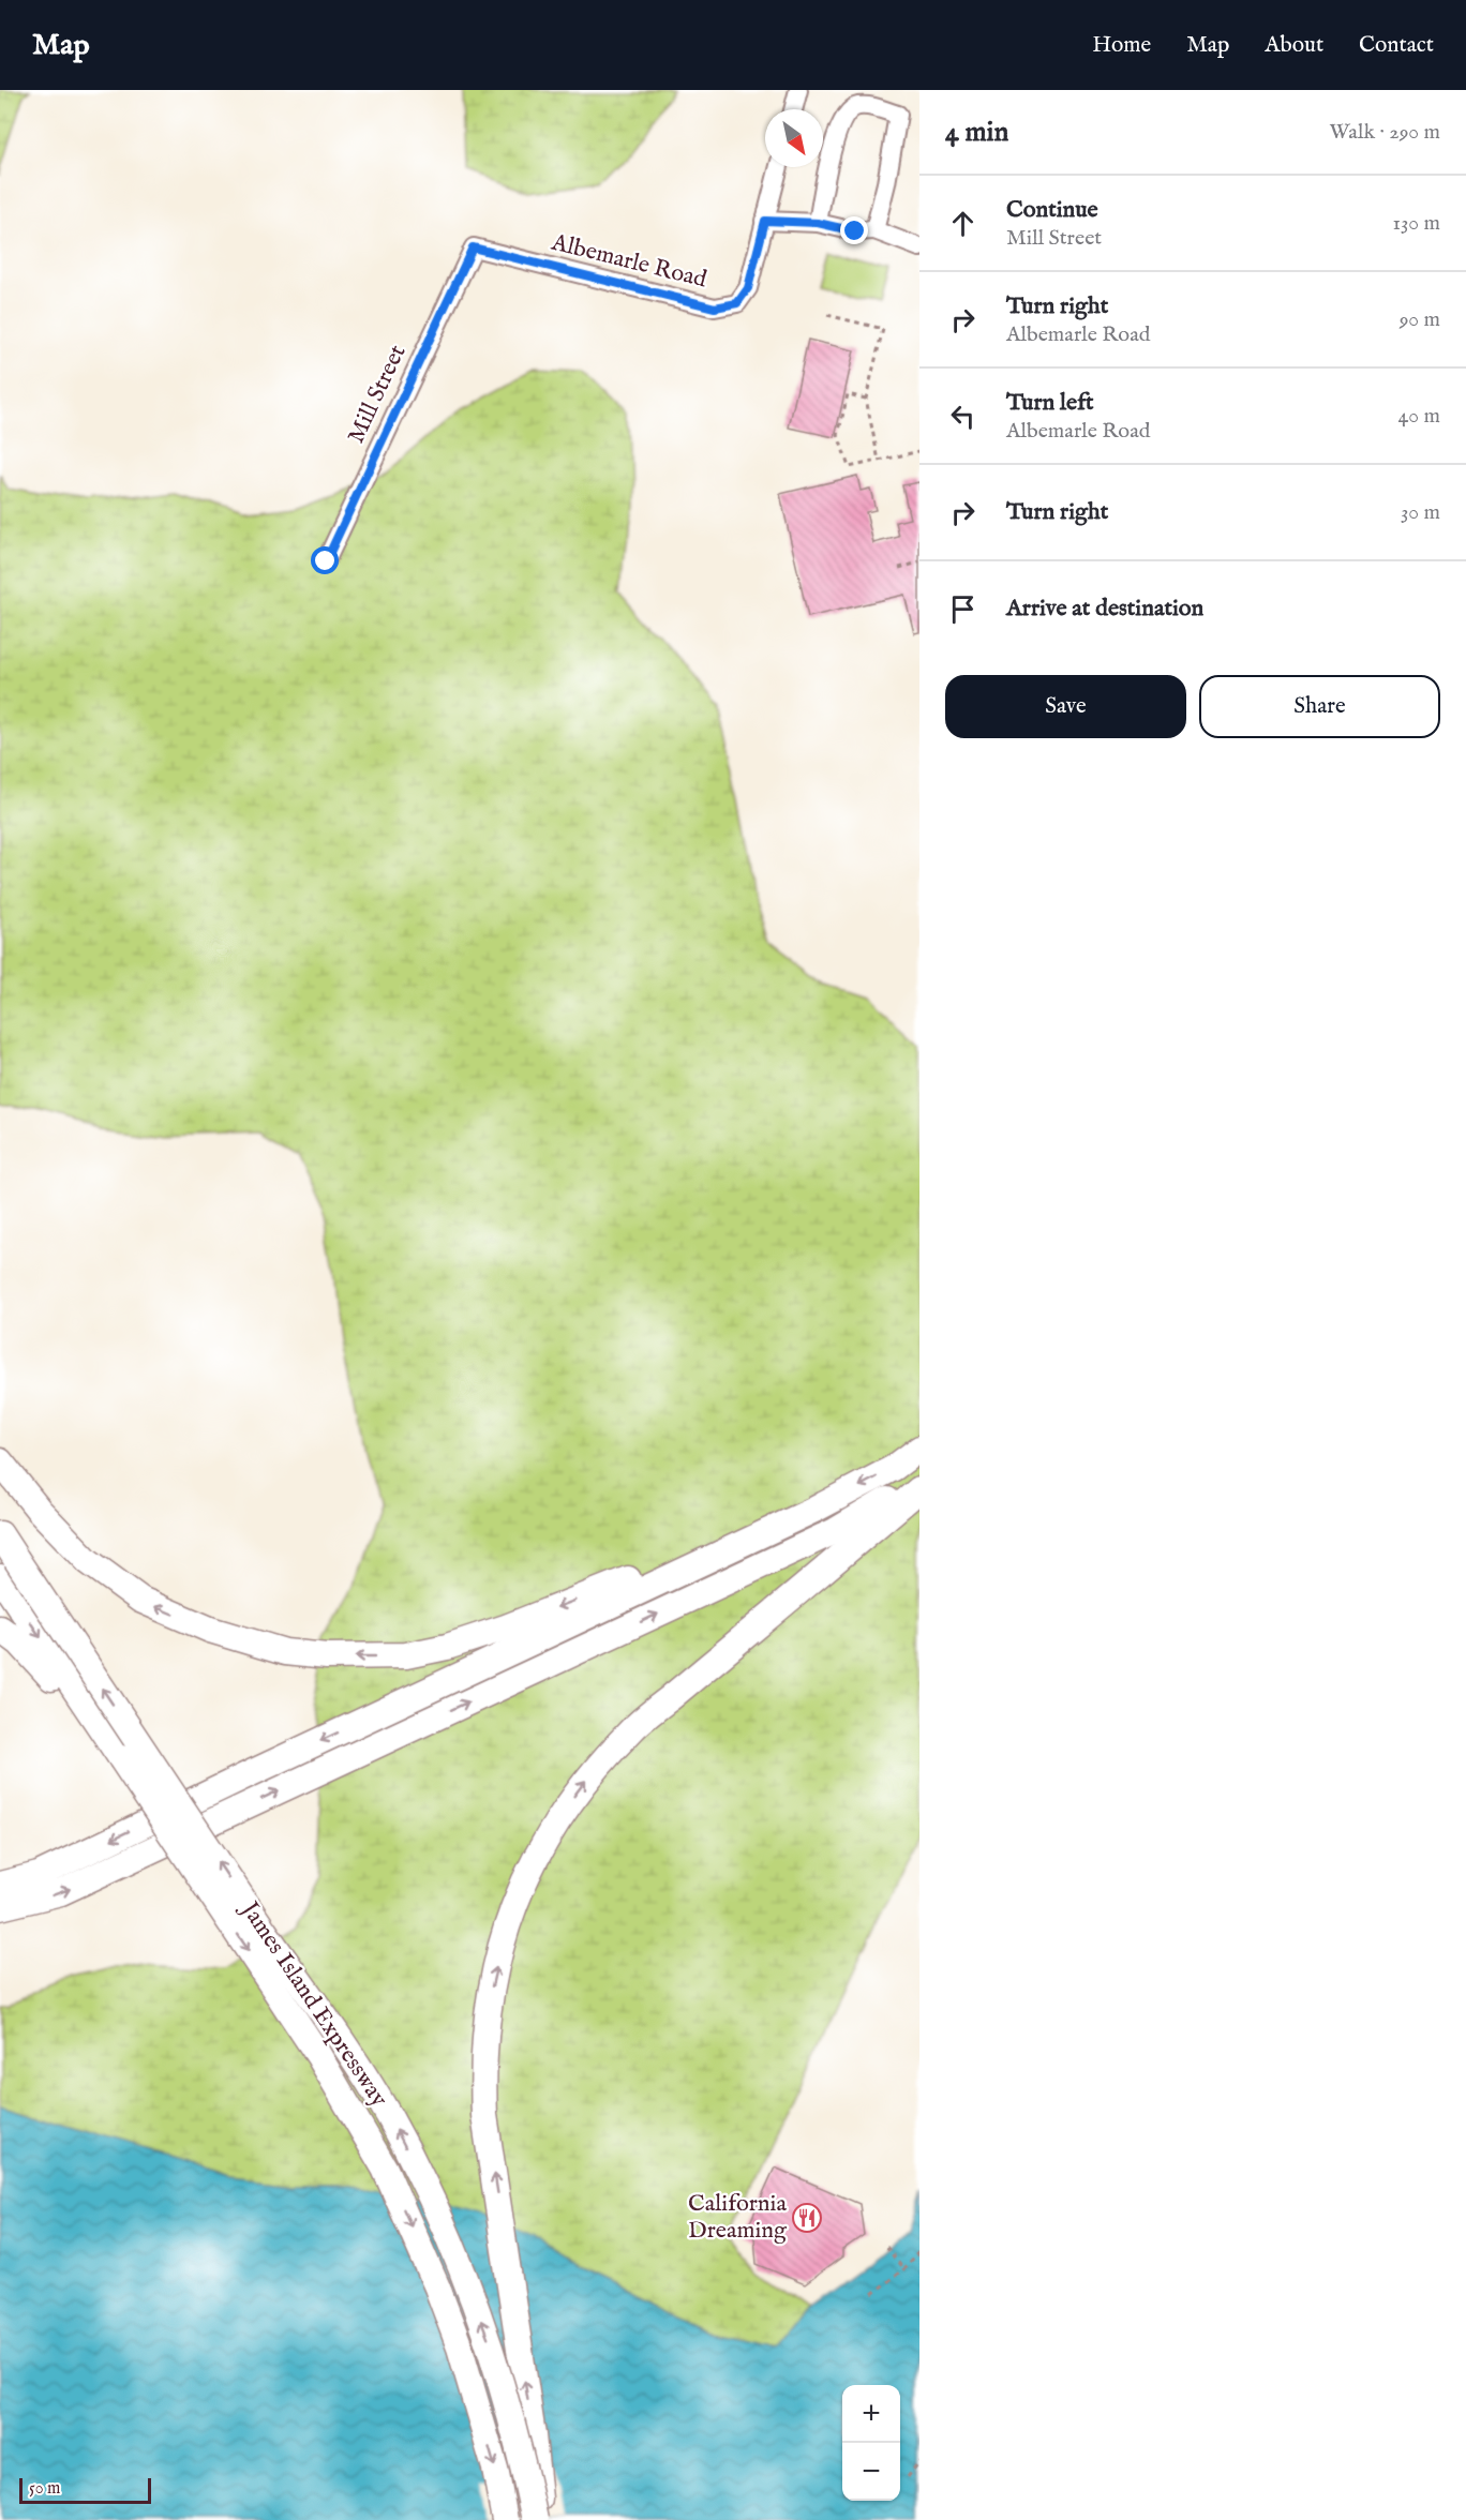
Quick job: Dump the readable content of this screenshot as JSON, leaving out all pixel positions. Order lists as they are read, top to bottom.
{
  "streets": {
    "highway": ["James Island Expressway"],
    "street": ["Albemarle Road", "Mill Street"]
  },
  "crossings": [
    ["Albemarle Road", "Mill Street"]
  ],
  "places": {
    "restaurant": ["California Dreaming"]
  },
  "scale_bar": "50 m",
  "north": "bottom right",
  "page": {
    "header": "Map",
    "nav": [
      "Home",
      "Map",
      "About",
      "Contact"
    ],
    "heading": ["4 min", "Walk · 290 m"],
    "list": [
      ["Continue", "Mill Street", "130 m"],
      ["Turn right", "Albemarle Road", "90 m"],
      ["Turn left", "Albemarle Road", "40 m"],
      ["Turn right", "30 m"],
      "Arrive at destination"
    ],
    "buttons": ["Save", "Share"],
    "map_buttons": ["+", "−"],
    "scale": "50 m"
  }
}
